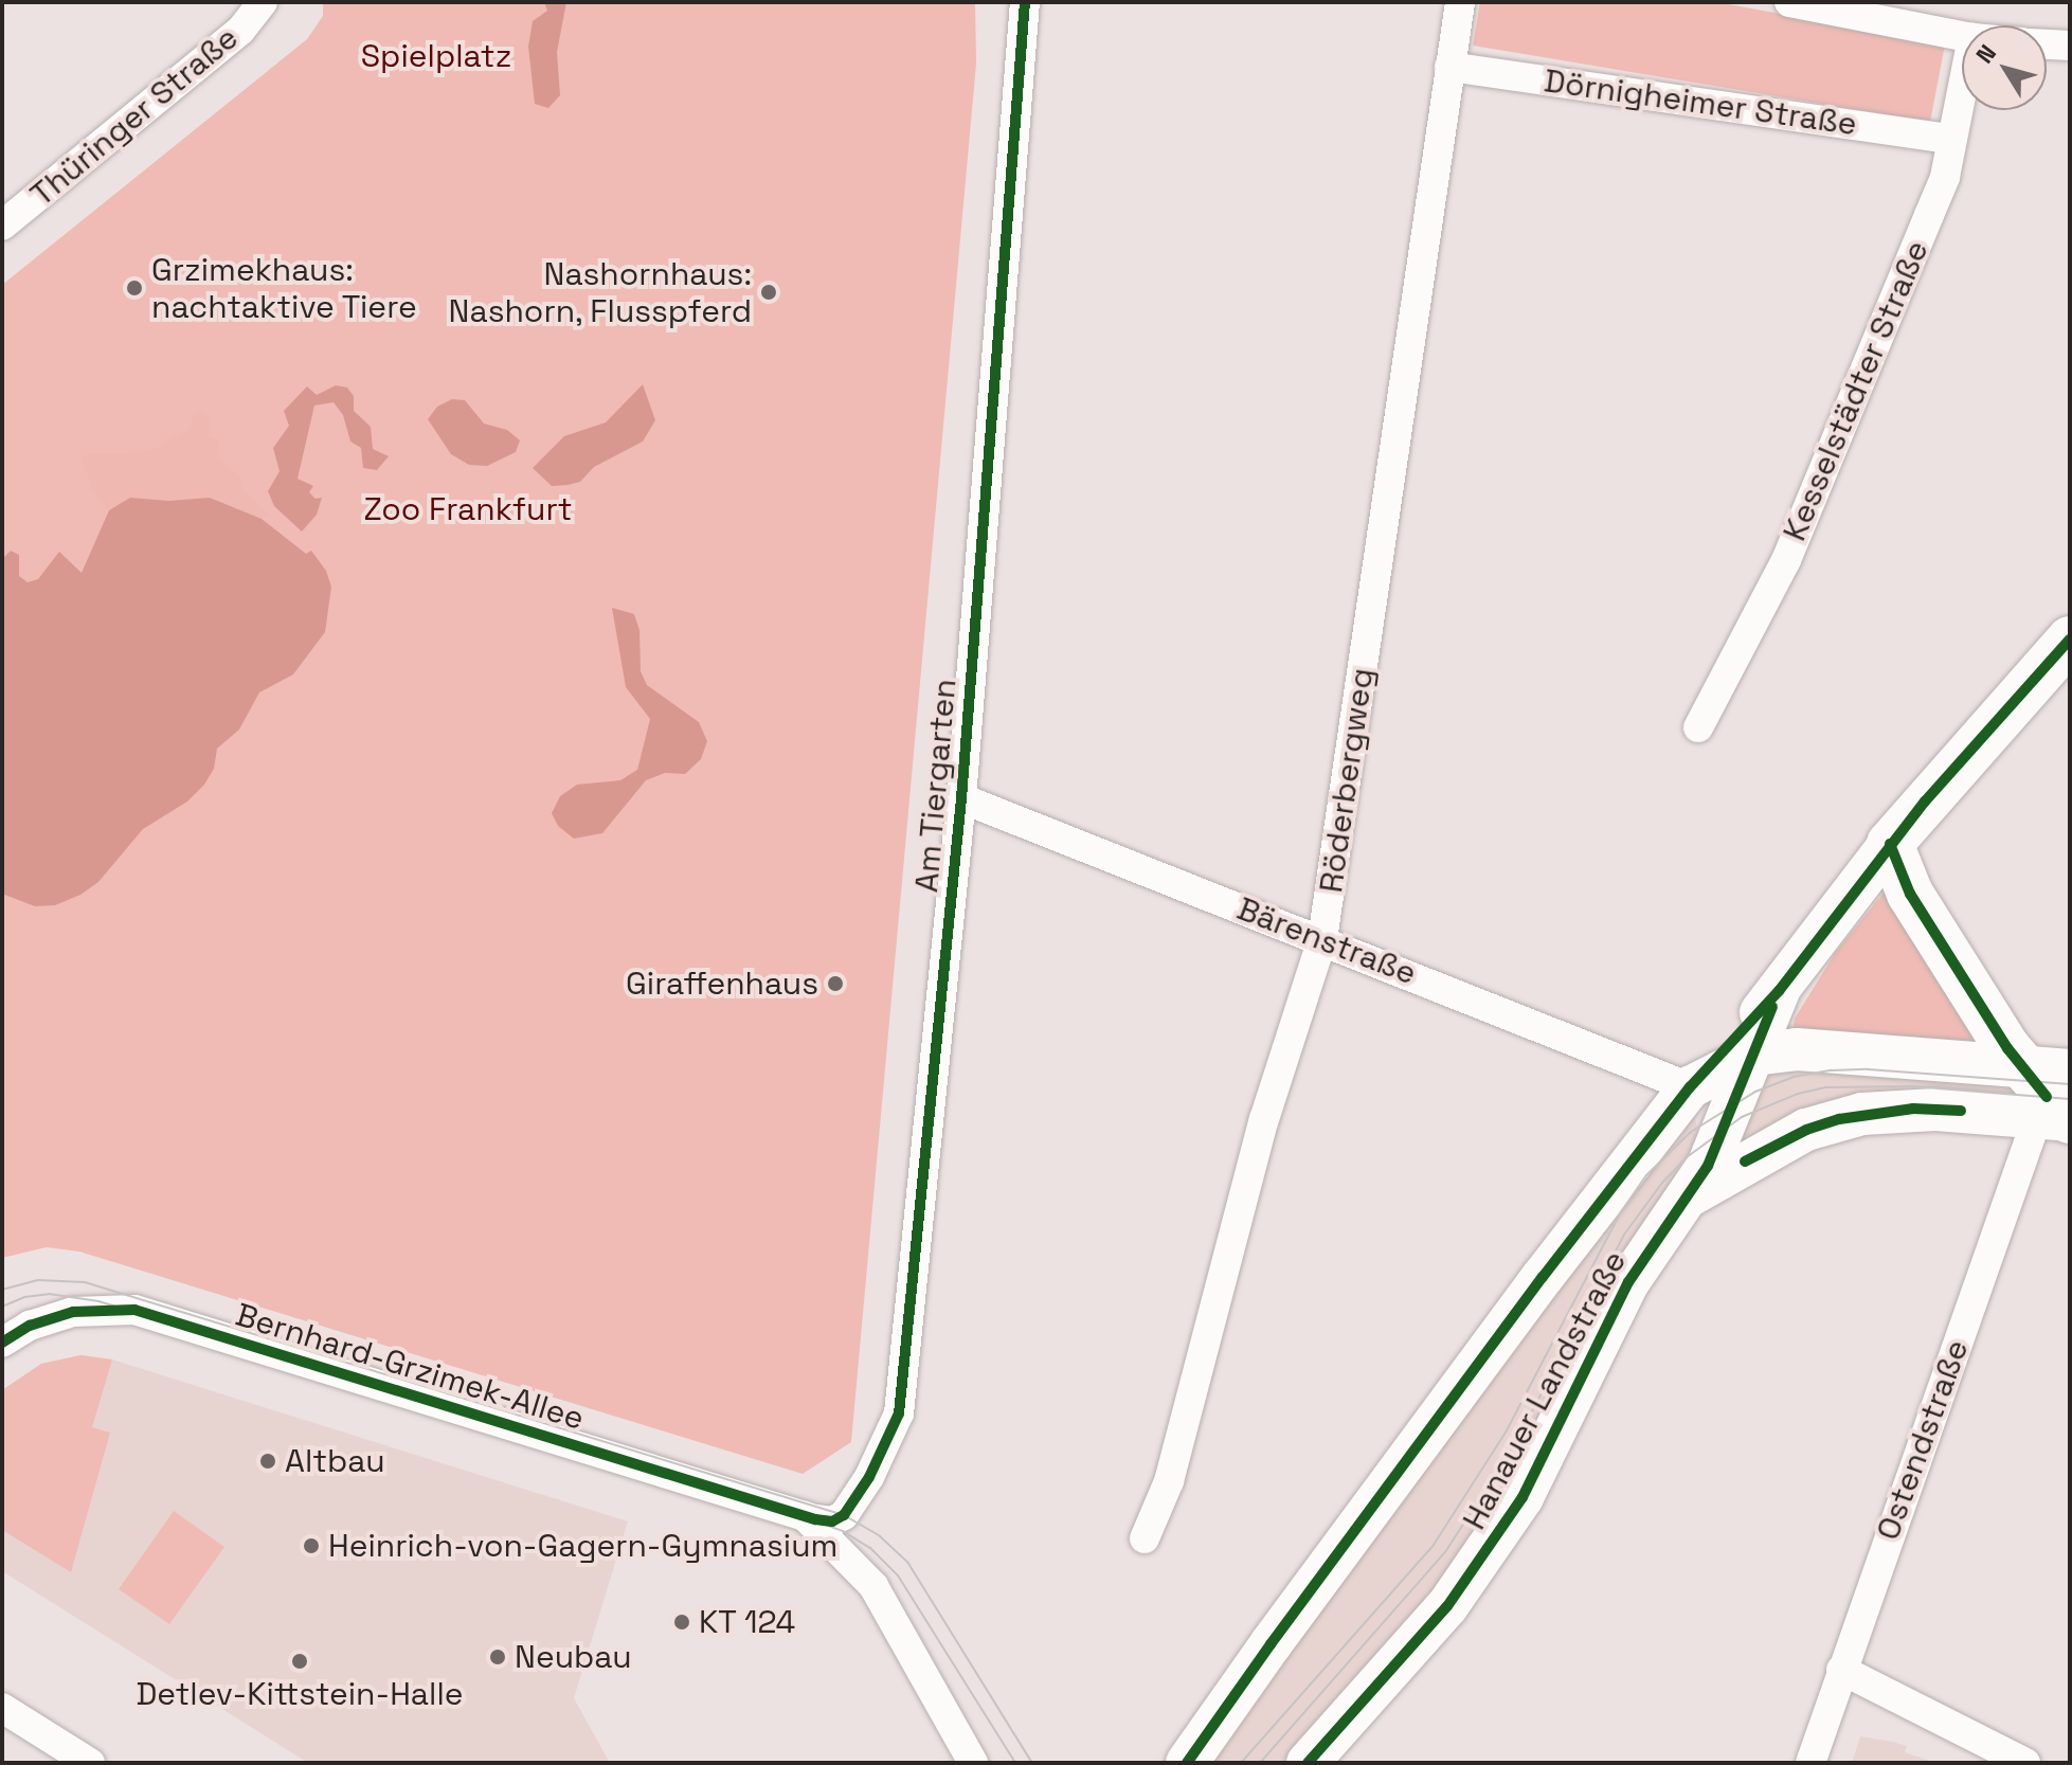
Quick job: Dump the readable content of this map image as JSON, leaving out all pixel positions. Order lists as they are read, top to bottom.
{
  "streets": {
    "main road": ["Hanauer Landstraße"],
    "street": [
      "Dörnigheimer Straße",
      "Thüringer Straße",
      "Kesselstädter Straße",
      "Röderbergweg",
      "Am Tiergarten",
      "Bärenstraße",
      "Bernhard-Grzimek-Allee",
      "Ostendstraße"
    ]
  },
  "crossings": [
    ["Dörnigheimer Straße", "Kesselstädter Straße"],
    ["Dörnigheimer Straße", "Röderbergweg"],
    ["Röderbergweg", "Bärenstraße"],
    ["Am Tiergarten", "Bärenstraße"],
    ["Am Tiergarten", "Bernhard-Grzimek-Allee"],
    ["Bärenstraße", "Hanauer Landstraße"],
    ["Hanauer Landstraße", "Ostendstraße"]
  ],
  "parks": ["Spielplatz", "Zoo Frankfurt"],
  "places": [
    "Grzimekhaus: nachtaktive Tiere",
    "Nashornhaus: Nashorn, Flusspferd",
    "Giraffenhaus",
    "Altbau",
    "Heinrich-von-Gagern-Gymnasium",
    "KT 124",
    "Neubau",
    "Detlev-Kittstein-Halle"
  ],
  "north": "top left"
}
